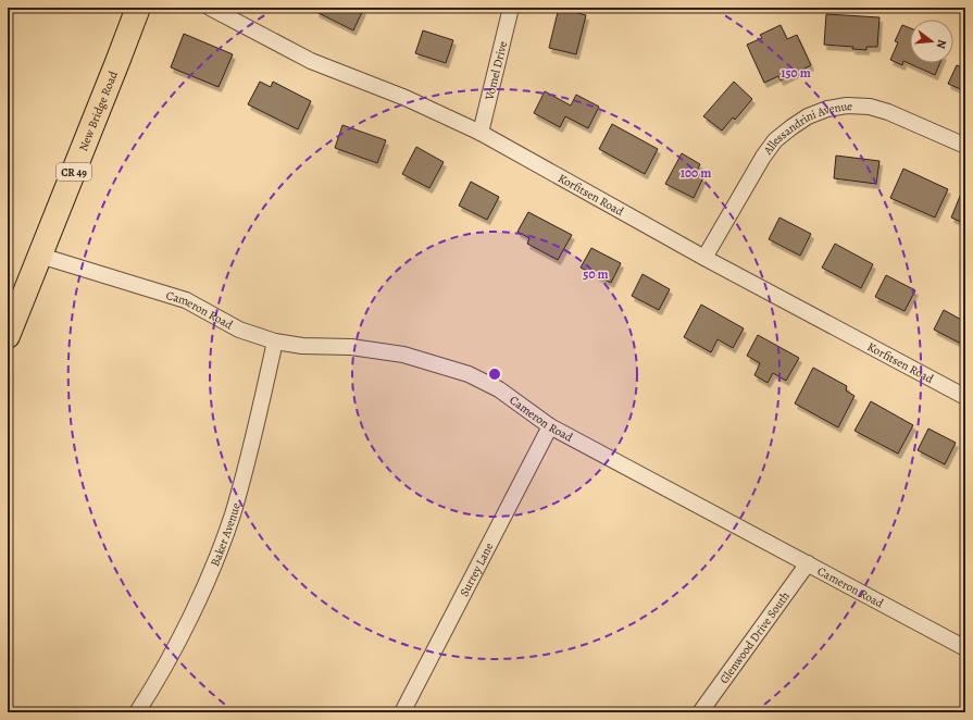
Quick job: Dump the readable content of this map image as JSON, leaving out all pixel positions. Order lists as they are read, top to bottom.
{
  "streets": {
    "main road": ["New Bridge Road", "CR 49"],
    "street": [
      "Vomel Drive",
      "Allessandrini Avenue",
      "Korfitsen Road",
      "Cameron Road",
      "Baker Avenue",
      "Surrey Lane",
      "Glenwood Drive South"
    ]
  },
  "crossings": [
    ["Vomel Drive", "Korfitsen Road"],
    ["New Bridge Road", "Cameron Road"],
    ["Allessandrini Avenue", "Korfitsen Road"],
    ["Cameron Road", "Baker Avenue"],
    ["Cameron Road", "Surrey Lane"],
    ["Cameron Road", "Glenwood Drive South"]
  ],
  "north": "right",
  "rings": ["150 m", "100 m", "50 m"]
}
